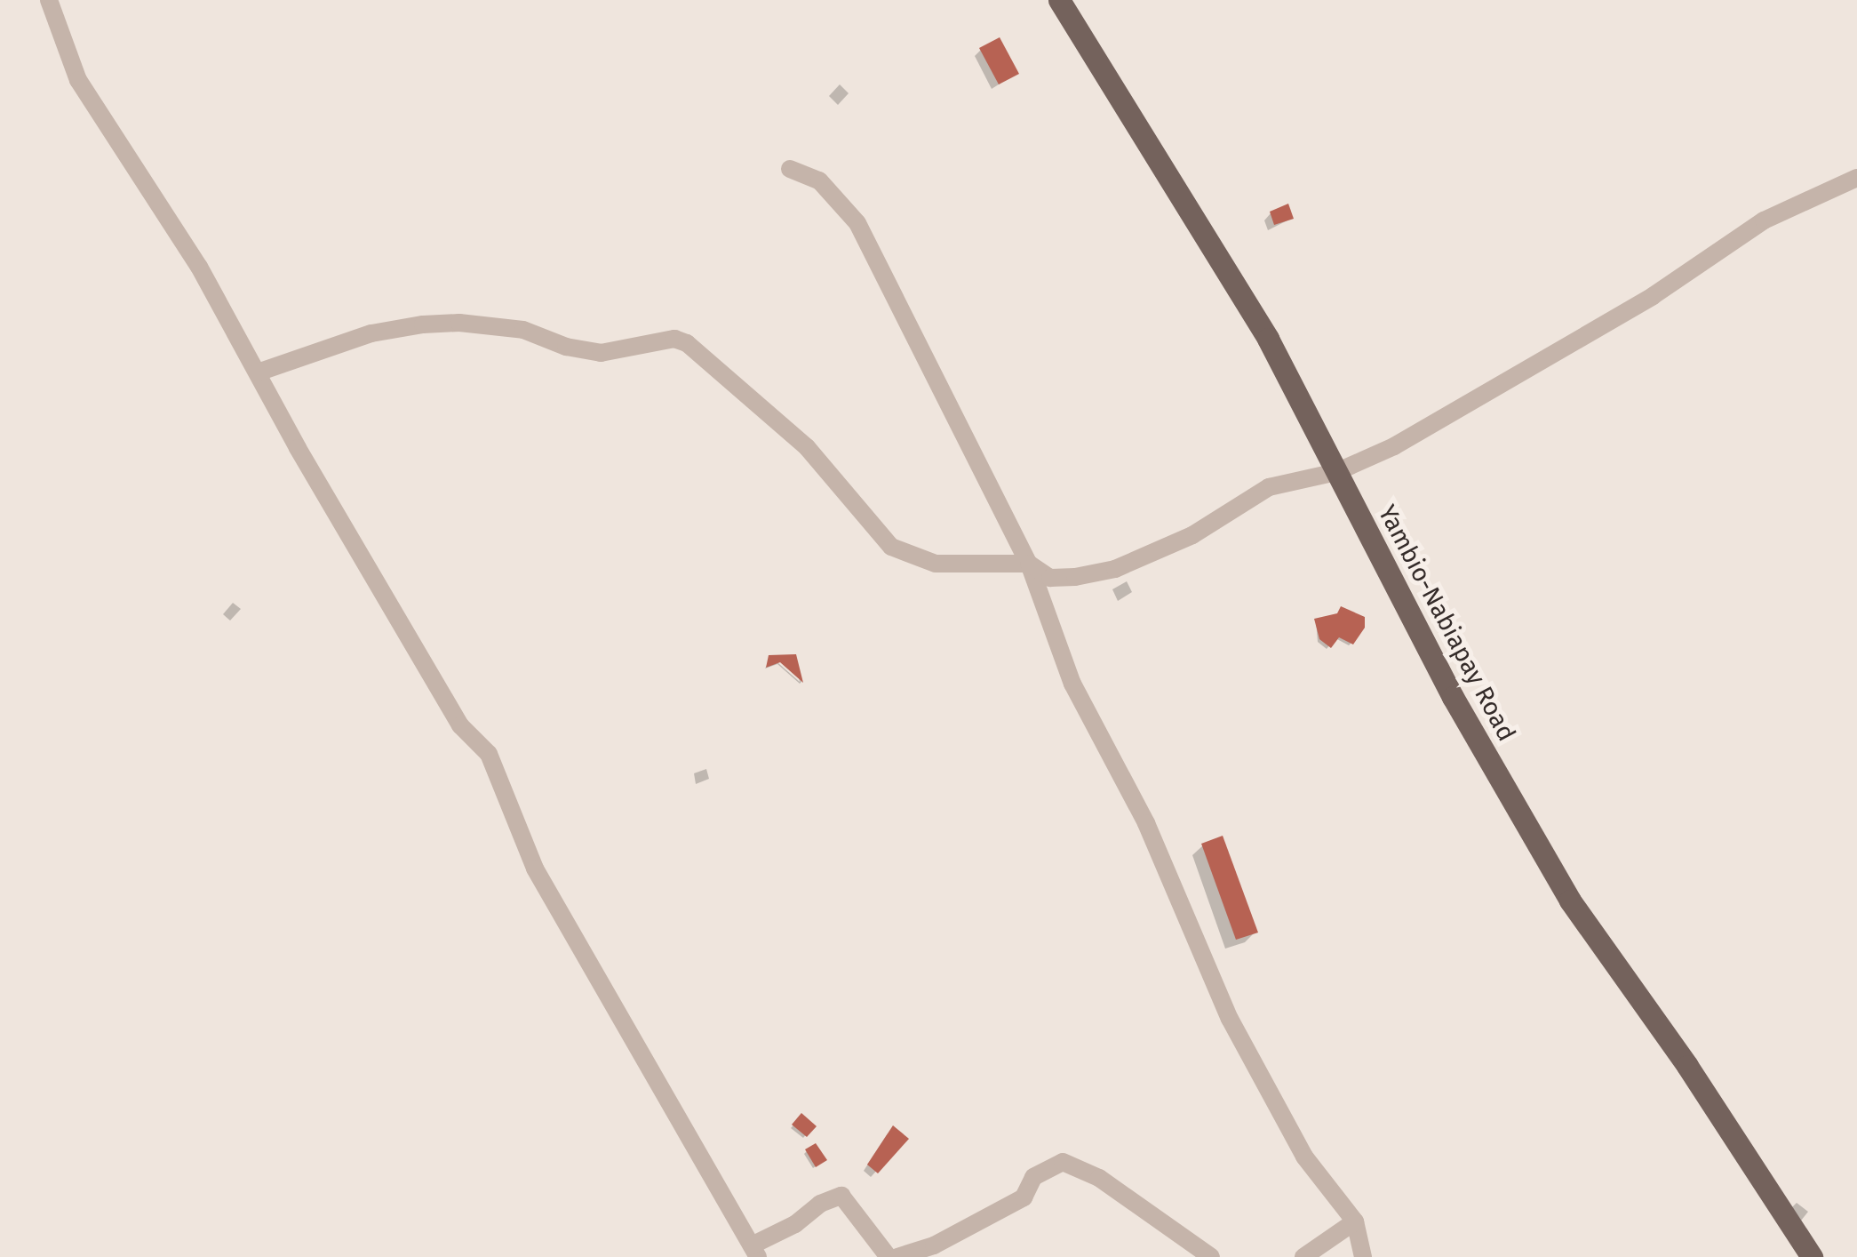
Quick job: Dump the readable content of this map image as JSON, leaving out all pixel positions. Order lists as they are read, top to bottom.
{
  "streets": {
    "main road": ["Yambio-Nabiapay Road"]
  }
}
